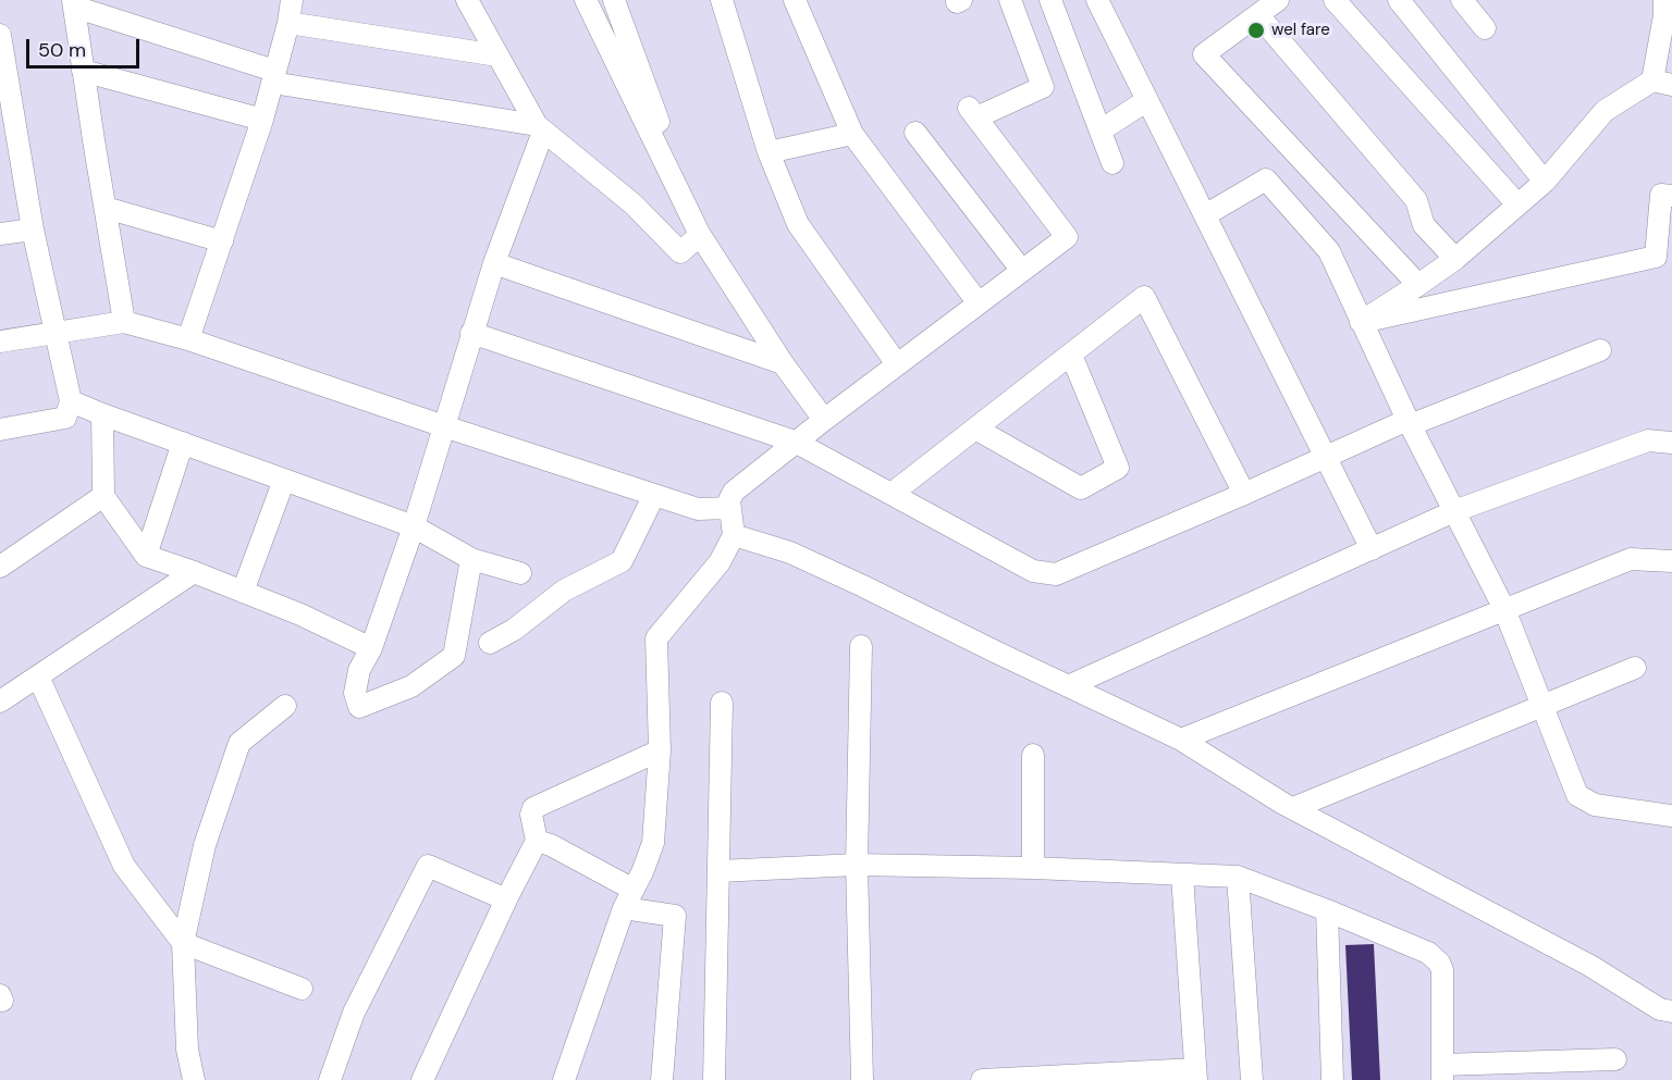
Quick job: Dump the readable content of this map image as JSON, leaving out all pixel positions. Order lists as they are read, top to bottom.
{
  "places": ["wel fare"],
  "scale_bar": "50 m"
}
